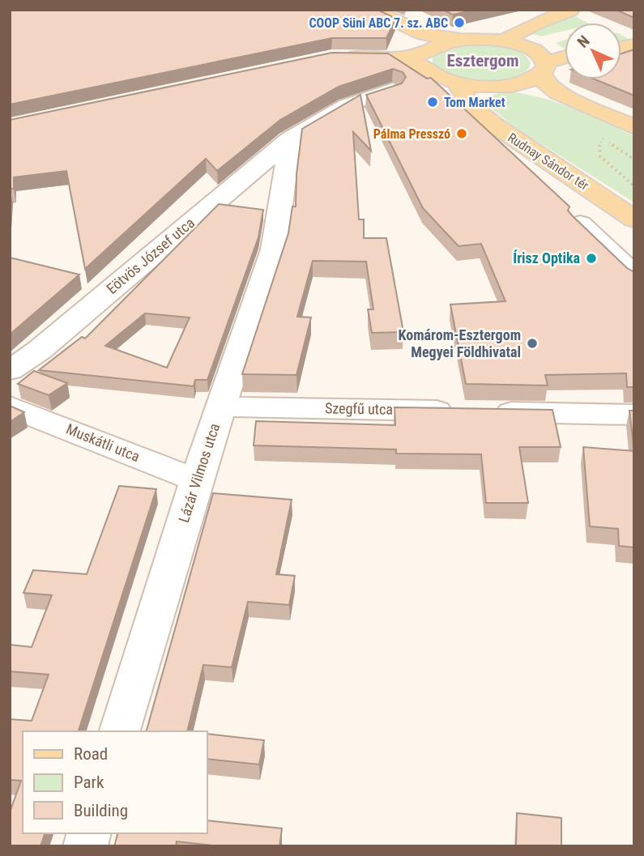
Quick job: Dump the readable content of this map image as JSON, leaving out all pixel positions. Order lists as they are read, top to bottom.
{
  "streets": {
    "main road": ["Rudnay Sándor tér"],
    "street": [
      "Eötvös József utca",
      "Szegfű utca",
      "Muskátli utca",
      "Lázár Vilmos utca"
    ]
  },
  "crossings": [
    ["Eötvös József utca", "Lázár Vilmos utca"],
    ["Szegfű utca", "Lázár Vilmos utca"],
    ["Muskátli utca", "Lázár Vilmos utca"]
  ],
  "districts": ["Esztergom"],
  "places": [
    "COOP Süni ABC 7. sz. ABC",
    "Tom Market",
    "Pálma Presszó",
    "Írisz Optika",
    "Komárom-Esztergom Megyei Földhivatal"
  ],
  "legend": ["Road", "Park", "Building"],
  "north": "top left"
}
